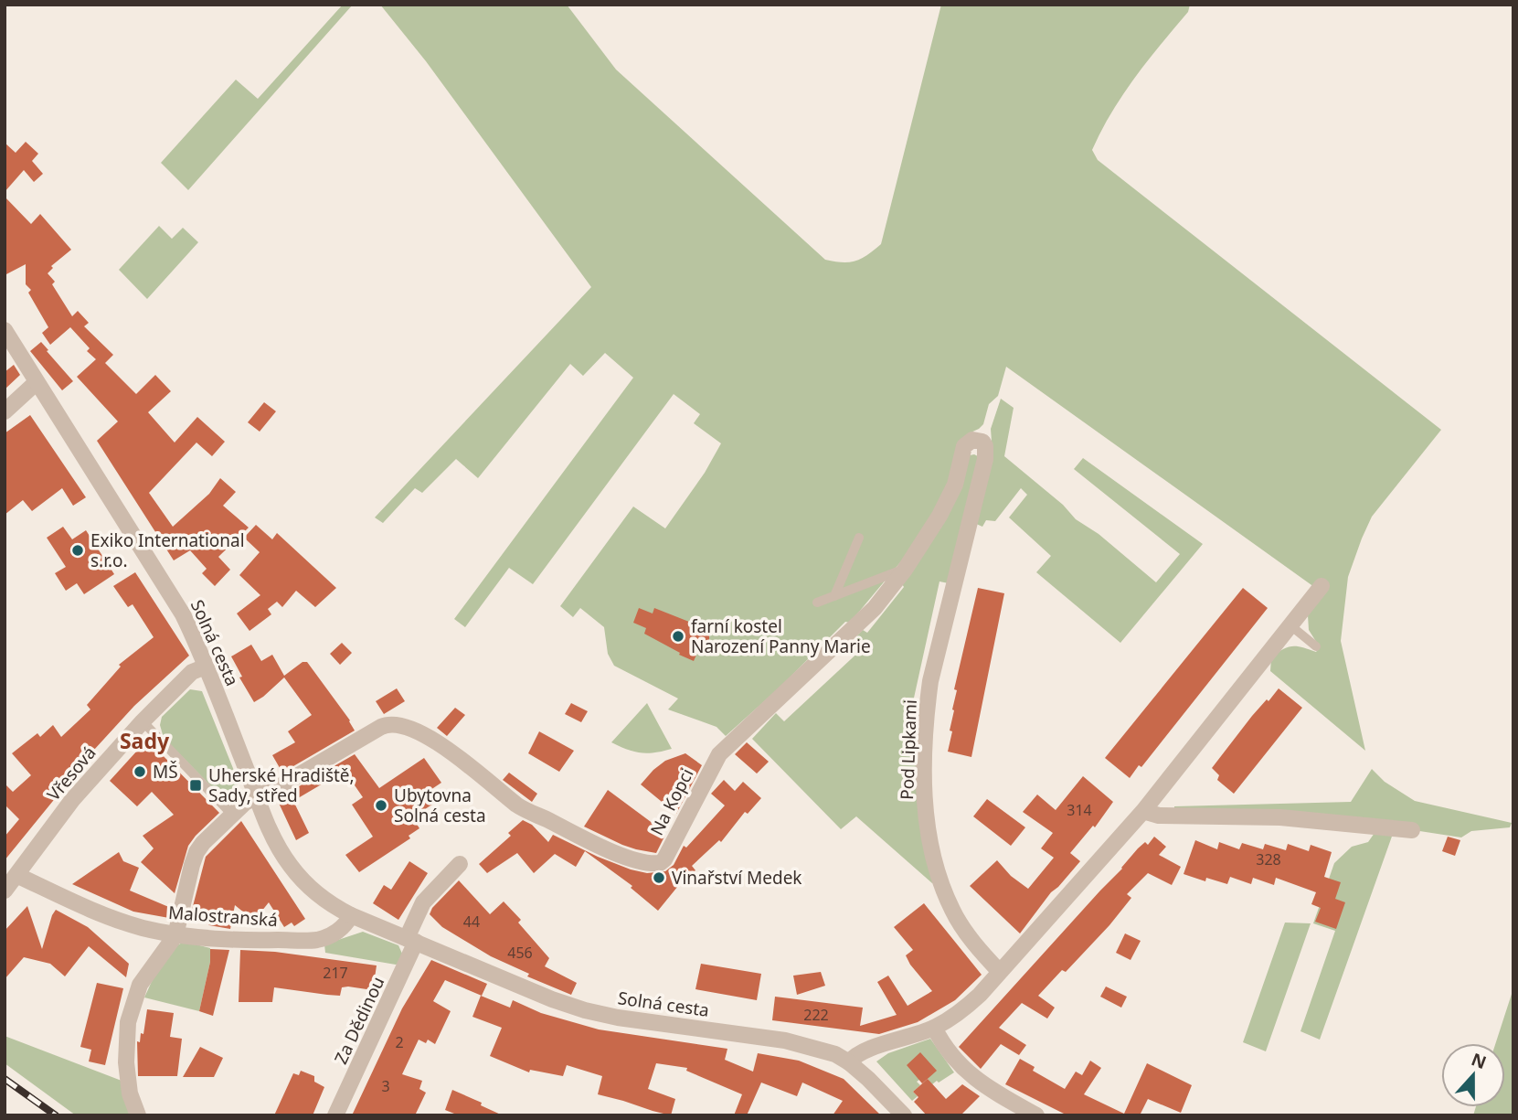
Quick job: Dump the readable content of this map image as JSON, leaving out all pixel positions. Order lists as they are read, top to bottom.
{
  "streets": {
    "street": [
      "Solná cesta",
      "Pod Lipkami",
      "Vřesová",
      "Na Kopci",
      "Malostranská",
      "Za Dědinou"
    ]
  },
  "crossings": [
    ["Solná cesta", "Vřesová"],
    ["Solná cesta", "Na Kopci"],
    ["Solná cesta", "Malostranská"],
    ["Solná cesta", "Za Dědinou"],
    ["Pod Lipkami", "Na Kopci"],
    ["Vřesová", "Malostranská"]
  ],
  "districts": ["Sady"],
  "places": {
    "other": [
      "Exiko International s.r.o.",
      "farní kostel Narození Panny Marie",
      "MŠ",
      "Ubytovna Solná cesta",
      "Vinařství Medek"
    ],
    "transit": ["Uherské Hradiště, Sady, střed"]
  },
  "house_numbers": [
    "314",
    "328",
    "44",
    "456",
    "217",
    "222",
    "2",
    "3"
  ],
  "north": "top"
}
